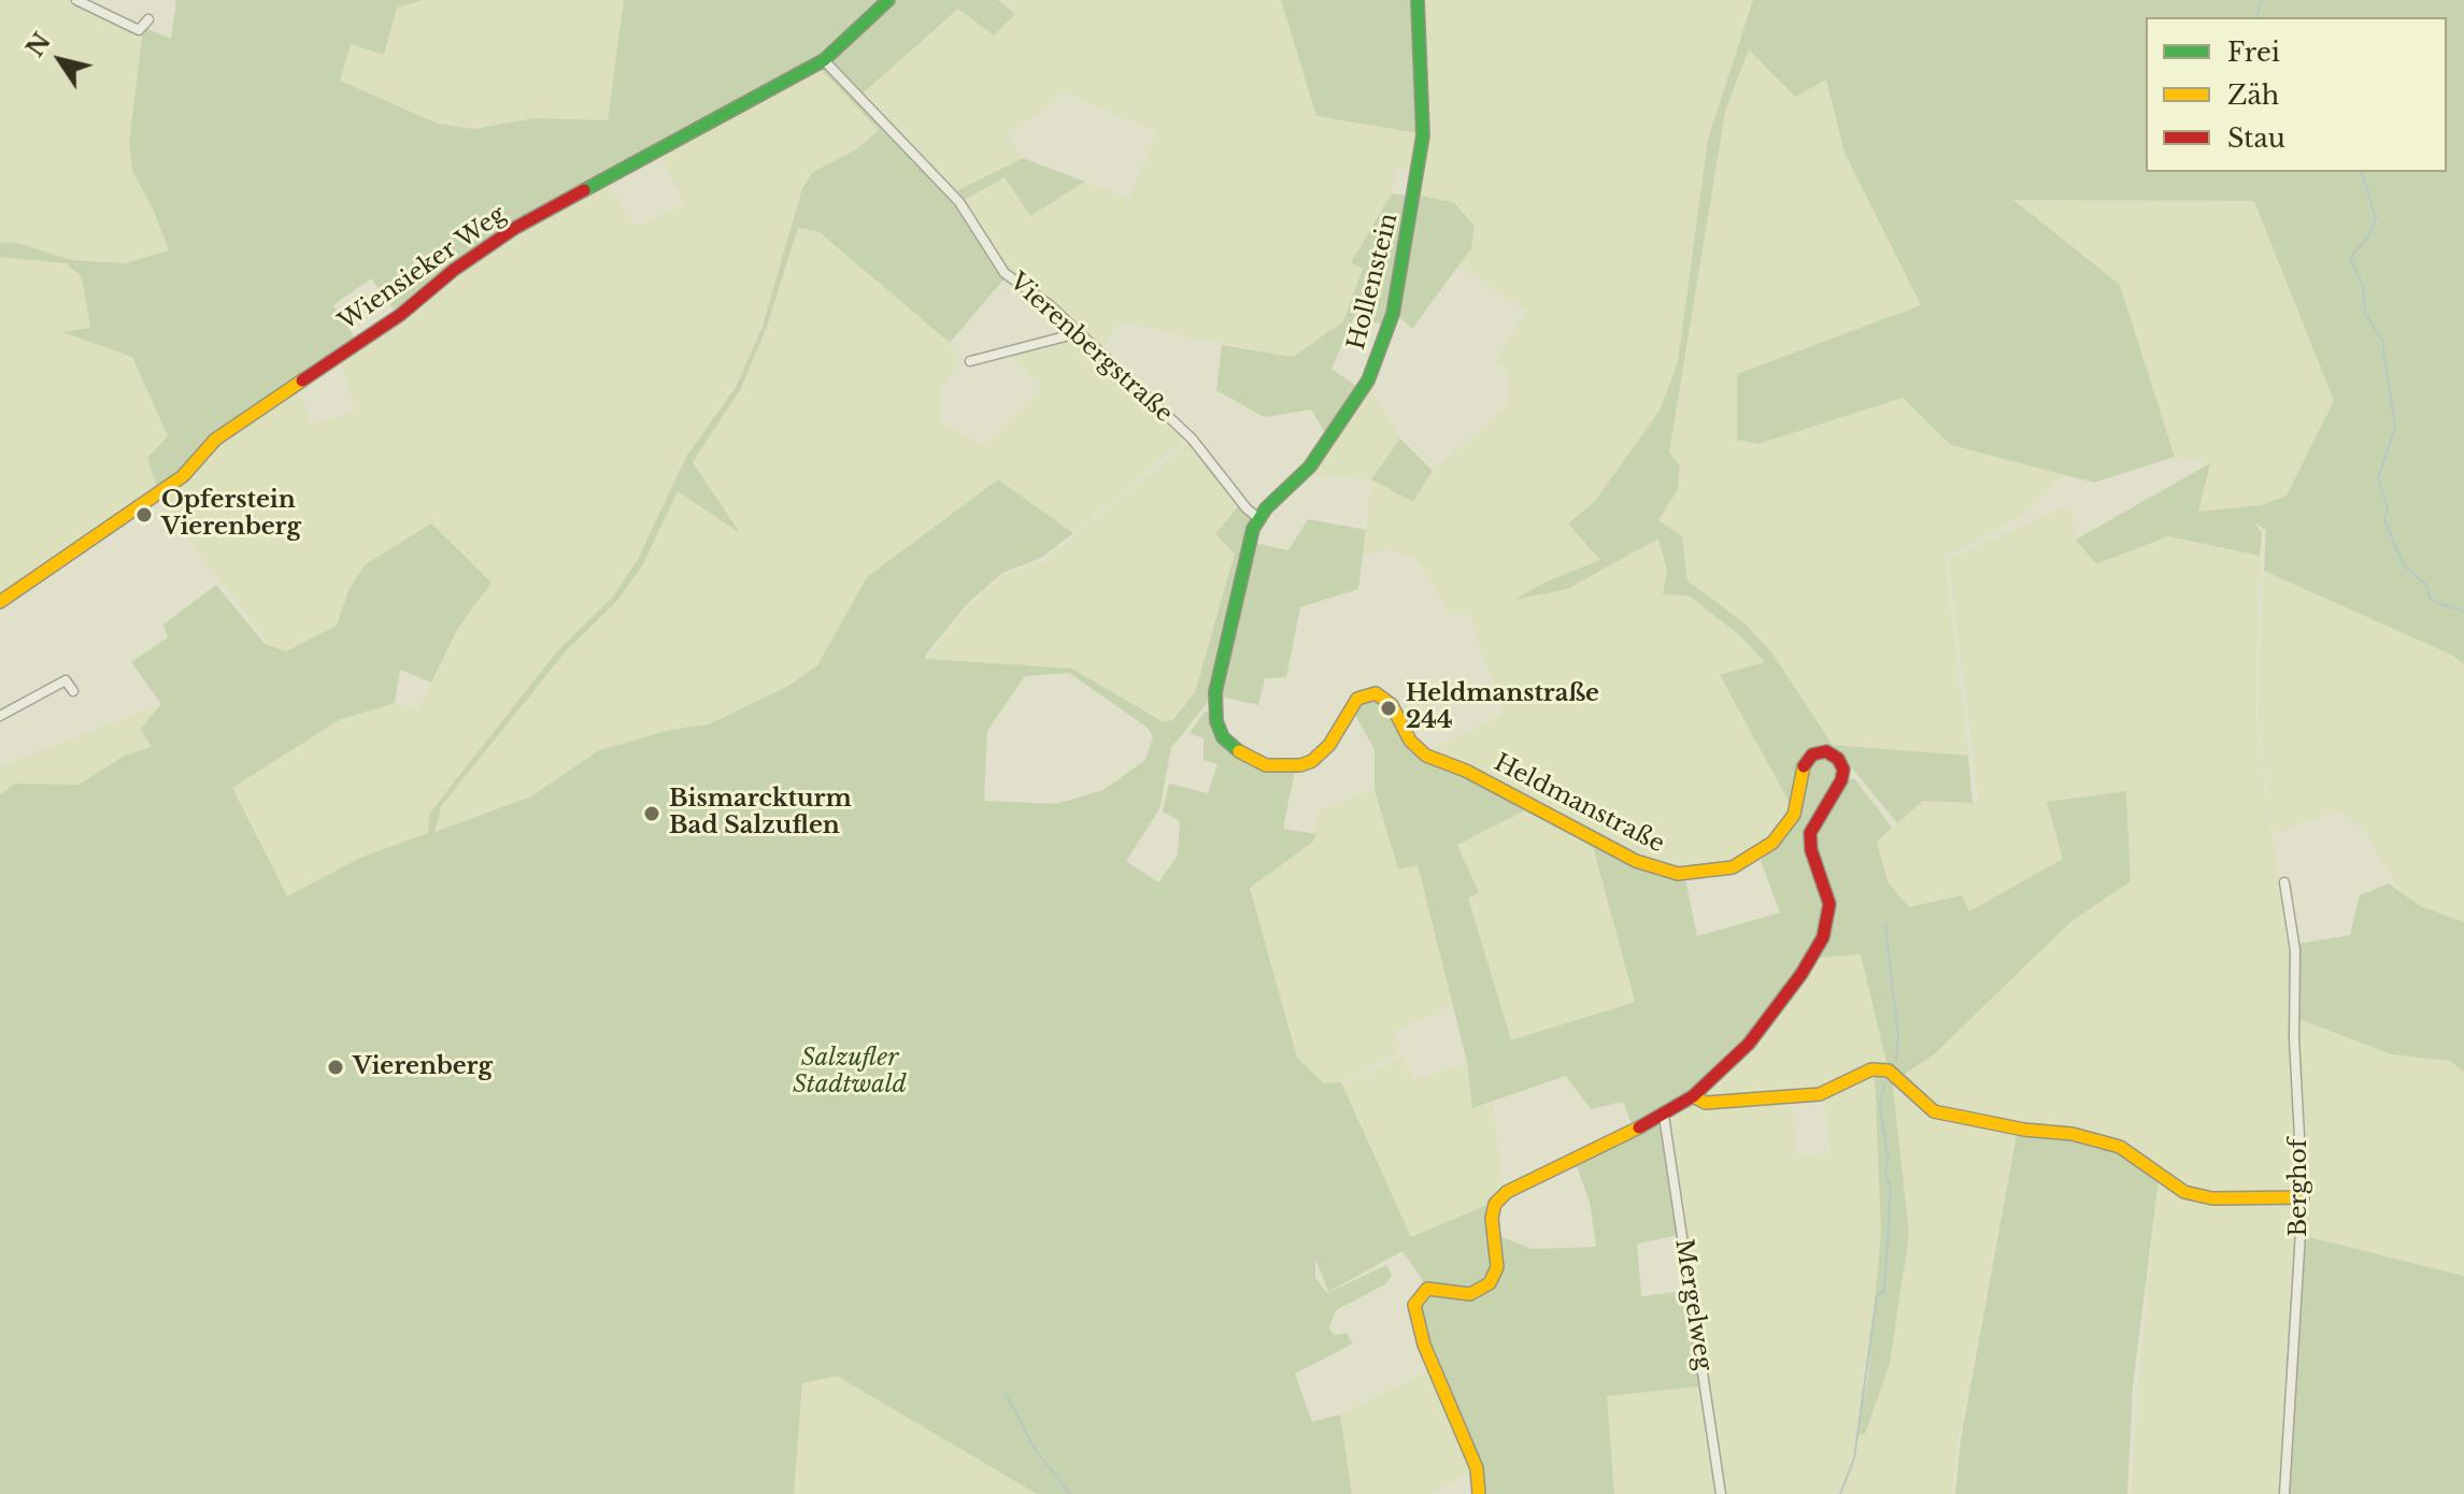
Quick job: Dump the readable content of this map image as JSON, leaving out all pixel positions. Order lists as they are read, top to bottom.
{
  "streets": {
    "main road": ["Wiensieker Weg", "Hollenstein", "Heldmanstraße"],
    "street": ["Vierenbergstraße", "Berghof", "Mergelweg"]
  },
  "crossings": [
    ["Wiensieker Weg", "Vierenbergstraße"],
    ["Hollenstein", "Vierenbergstraße"],
    ["Hollenstein", "Heldmanstraße"],
    ["Heldmanstraße", "Mergelweg"]
  ],
  "parks": ["Salzufler Stadtwald"],
  "places": [
    "Opferstein Vierenberg",
    "Heldmanstraße 244",
    "Bismarckturm Bad Salzuflen",
    "Vierenberg"
  ],
  "legend": ["Frei", "Zäh", "Stau"],
  "north": "top left"
}
